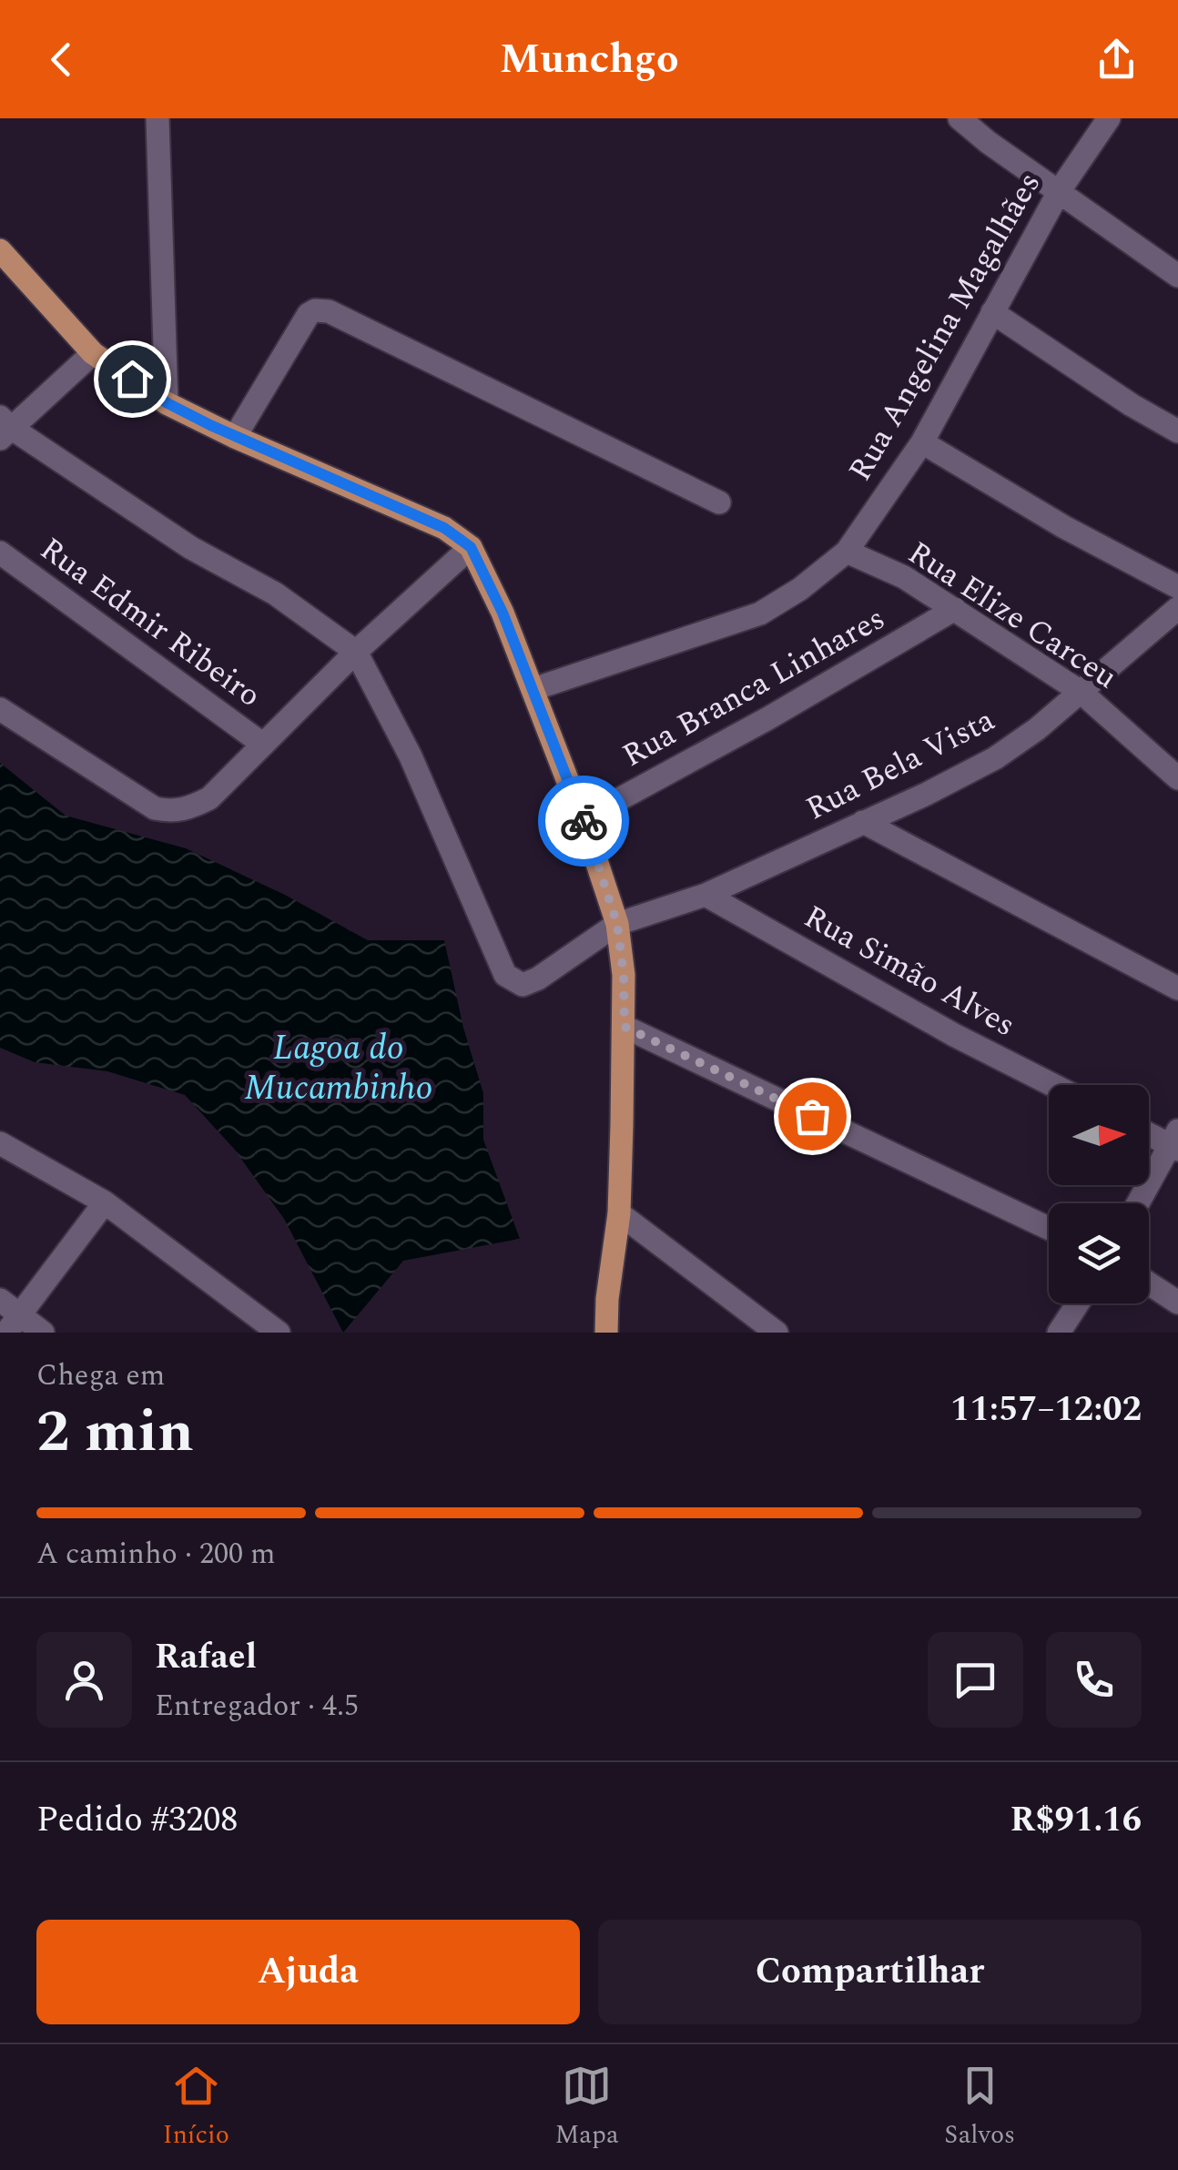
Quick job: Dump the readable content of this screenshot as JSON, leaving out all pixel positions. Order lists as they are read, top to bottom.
{
  "streets": {
    "street": [
      "Rua Angelina Magalhães",
      "Rua Elize Carceu",
      "Rua Edmir Ribeiro",
      "Rua Branca Linhares",
      "Rua Bela Vista",
      "Rua Simão Alves"
    ]
  },
  "crossings": [
    ["Rua Angelina Magalhães", "Rua Elize Carceu"],
    ["Rua Elize Carceu", "Rua Branca Linhares"],
    ["Rua Elize Carceu", "Rua Bela Vista"],
    ["Rua Bela Vista", "Rua Simão Alves"]
  ],
  "water": ["Lagoa do Mucambinho"],
  "north": "right",
  "page": {
    "header": "Munchgo",
    "heading": ["2 min", "Chega em", "11:57–12:02"],
    "panel": [
      "Rafael",
      "Entregador · 4.5",
      "Pedido #3208",
      "R$91.16"
    ],
    "bar": "A caminho · 200 m",
    "buttons": ["Ajuda", "Compartilhar"],
    "tabs": ["Início", "Mapa", "Salvos"]
  }
}
